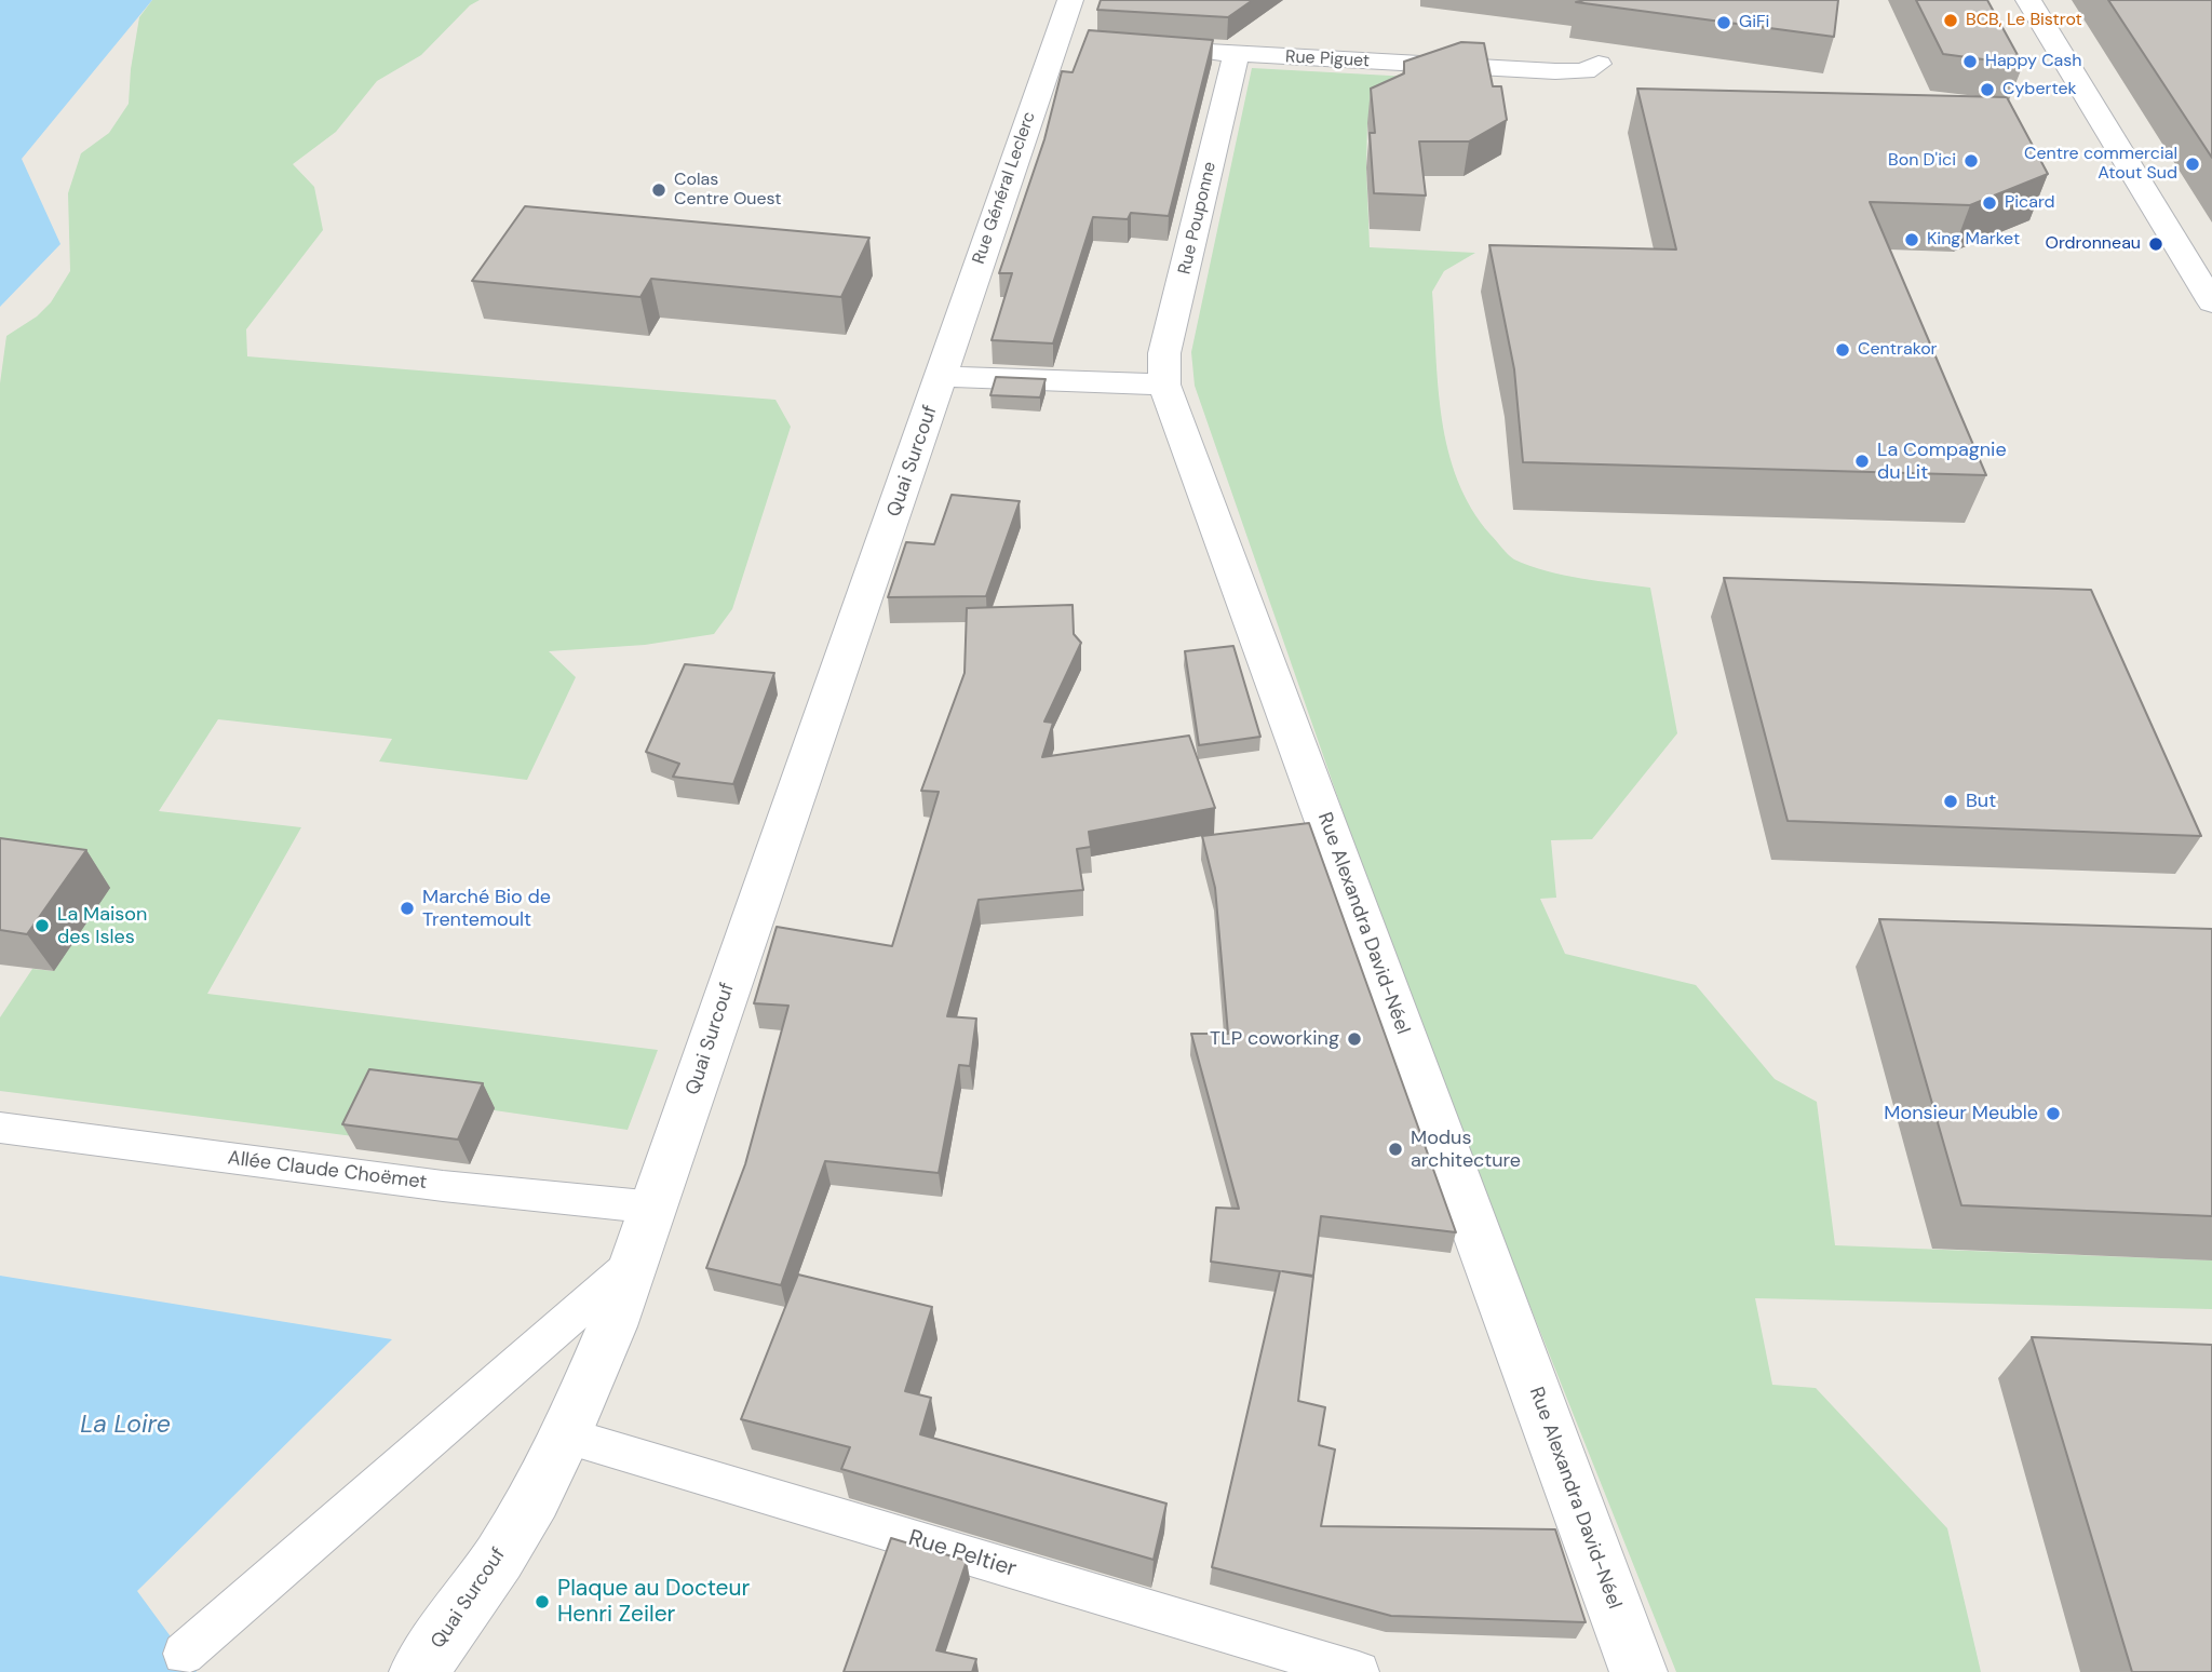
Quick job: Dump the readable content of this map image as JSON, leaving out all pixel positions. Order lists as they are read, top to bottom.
{
  "streets": {
    "street": [
      "Rue Piguet",
      "Rue Général Leclerc",
      "Rue Pouponne",
      "Quai Surcouf",
      "Rue Alexandra David-Néel"
    ],
    "lane": ["Allée Claude Choëmet", "Rue Peltier"]
  },
  "crossings": [
    ["Rue Piguet", "Rue Pouponne"],
    ["Rue Général Leclerc", "Quai Surcouf"],
    ["Rue Pouponne", "Rue Alexandra David-Néel"],
    ["Quai Surcouf", "Allée Claude Choëmet"],
    ["Quai Surcouf", "Rue Peltier"]
  ],
  "water": ["La Loire"],
  "places": [
    "BCB, Le Bistrot",
    "GiFi",
    "Happy Cash",
    "Cybertek",
    "Bon D'ici",
    "Centre commercial Atout Sud",
    "Colas Centre Ouest",
    "Picard",
    "King Market",
    "Ordronneau",
    "Centrakor",
    "La Compagnie du Lit",
    "But",
    "Marché Bio de Trentemoult",
    "La Maison des Isles",
    "TLP coworking",
    "Monsieur Meuble",
    "Modus architecture",
    "Plaque au Docteur Henri Zeiler"
  ]
}
